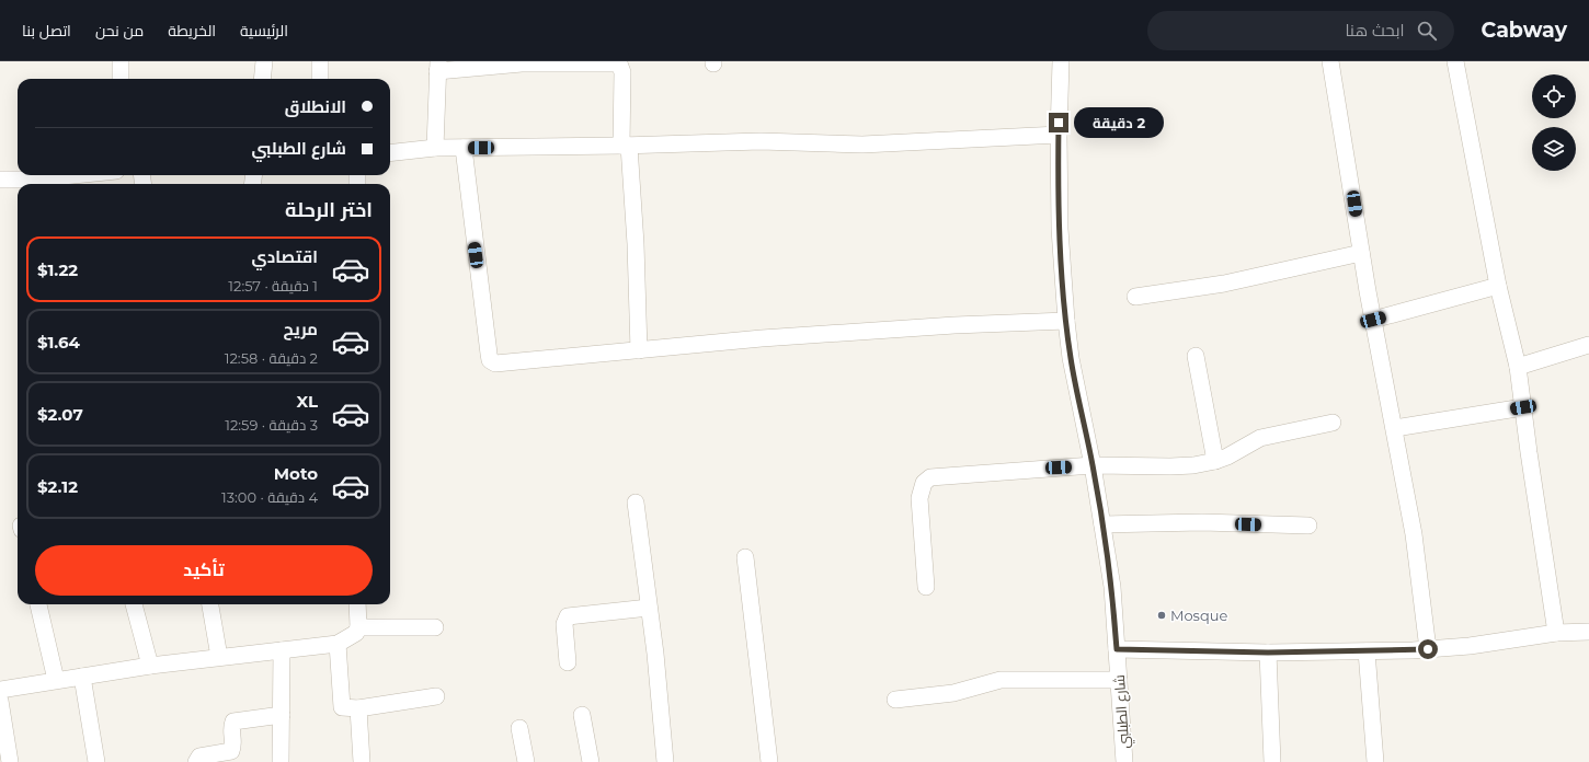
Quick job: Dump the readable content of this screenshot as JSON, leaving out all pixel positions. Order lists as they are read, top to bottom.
{
  "streets": {
    "street": ["شارع الطبلبي"]
  },
  "places": ["Mosque"],
  "page": {
    "header": "Cabway",
    "search": "ابحث هنا",
    "nav": [
      "الرئيسية",
      "الخريطة",
      "من نحن",
      "اتصل بنا"
    ],
    "banner": ["الانطلاق", "شارع الطبلبي"],
    "bubble": "2 دقيقة",
    "heading": "اختر الرحلة",
    "list": [
      {
        "name": "اقتصادي",
        "note": "1 دقيقة · 12:57",
        "value": "$1.22"
      },
      {
        "name": "مريح",
        "note": "2 دقيقة · 12:58",
        "value": "$1.64"
      },
      {
        "name": "XL",
        "note": "3 دقيقة · 12:59",
        "value": "$2.07"
      },
      {
        "name": "Moto",
        "note": "4 دقيقة · 13:00",
        "value": "$2.12"
      }
    ],
    "buttons": "تأكيد"
  }
}
